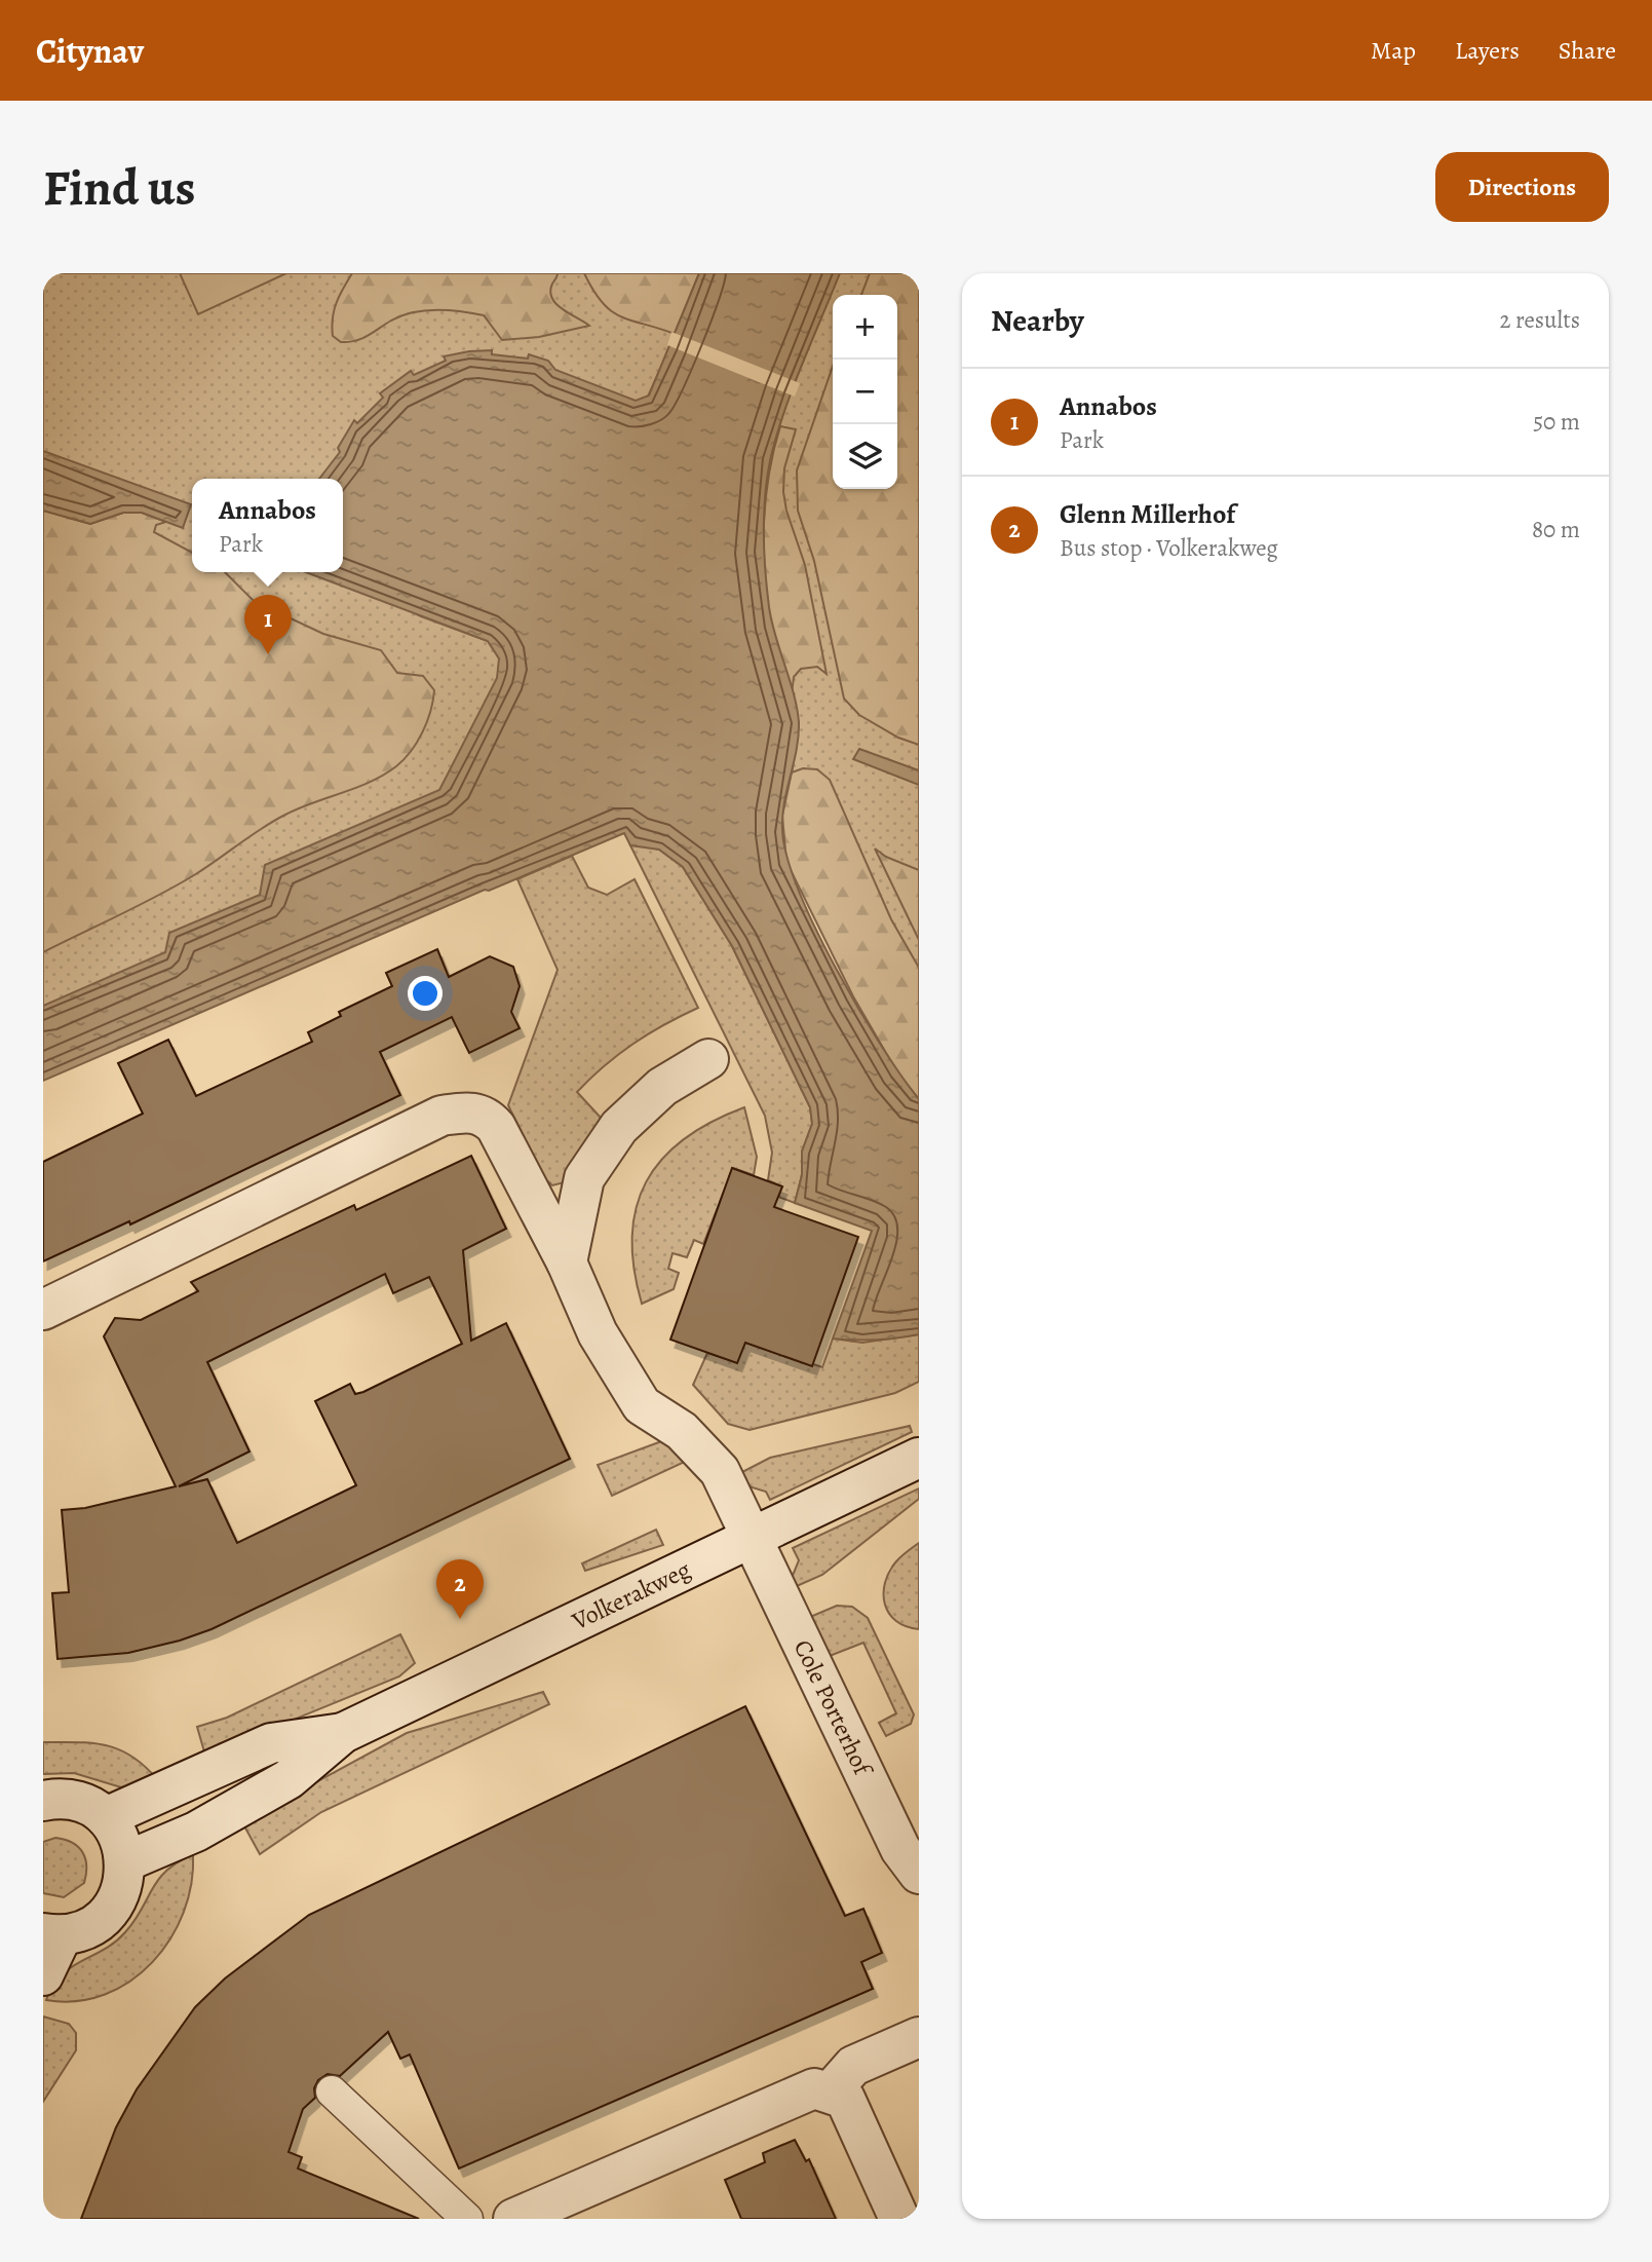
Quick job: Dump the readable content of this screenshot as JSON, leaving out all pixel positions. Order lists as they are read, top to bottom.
{
  "streets": {
    "street": ["Volkerakweg", "Cole Porterhof"]
  },
  "crossings": [
    ["Volkerakweg", "Cole Porterhof"]
  ],
  "page": {
    "header": "Citynav",
    "nav": ["Map", "Layers", "Share"],
    "buttons": "Directions",
    "title": "Find us",
    "heading": ["Nearby", "2 results"],
    "map_buttons": ["+", "−"],
    "list": [
      {
        "mark": "1",
        "name": "Annabos",
        "note": "Park",
        "value": "50 m"
      },
      {
        "mark": "2",
        "name": "Glenn Millerhof",
        "note": "Bus stop · Volkerakweg",
        "value": "80 m"
      }
    ],
    "popup": ["Annabos", "Park"],
    "pins": ["1", "2"]
  }
}
